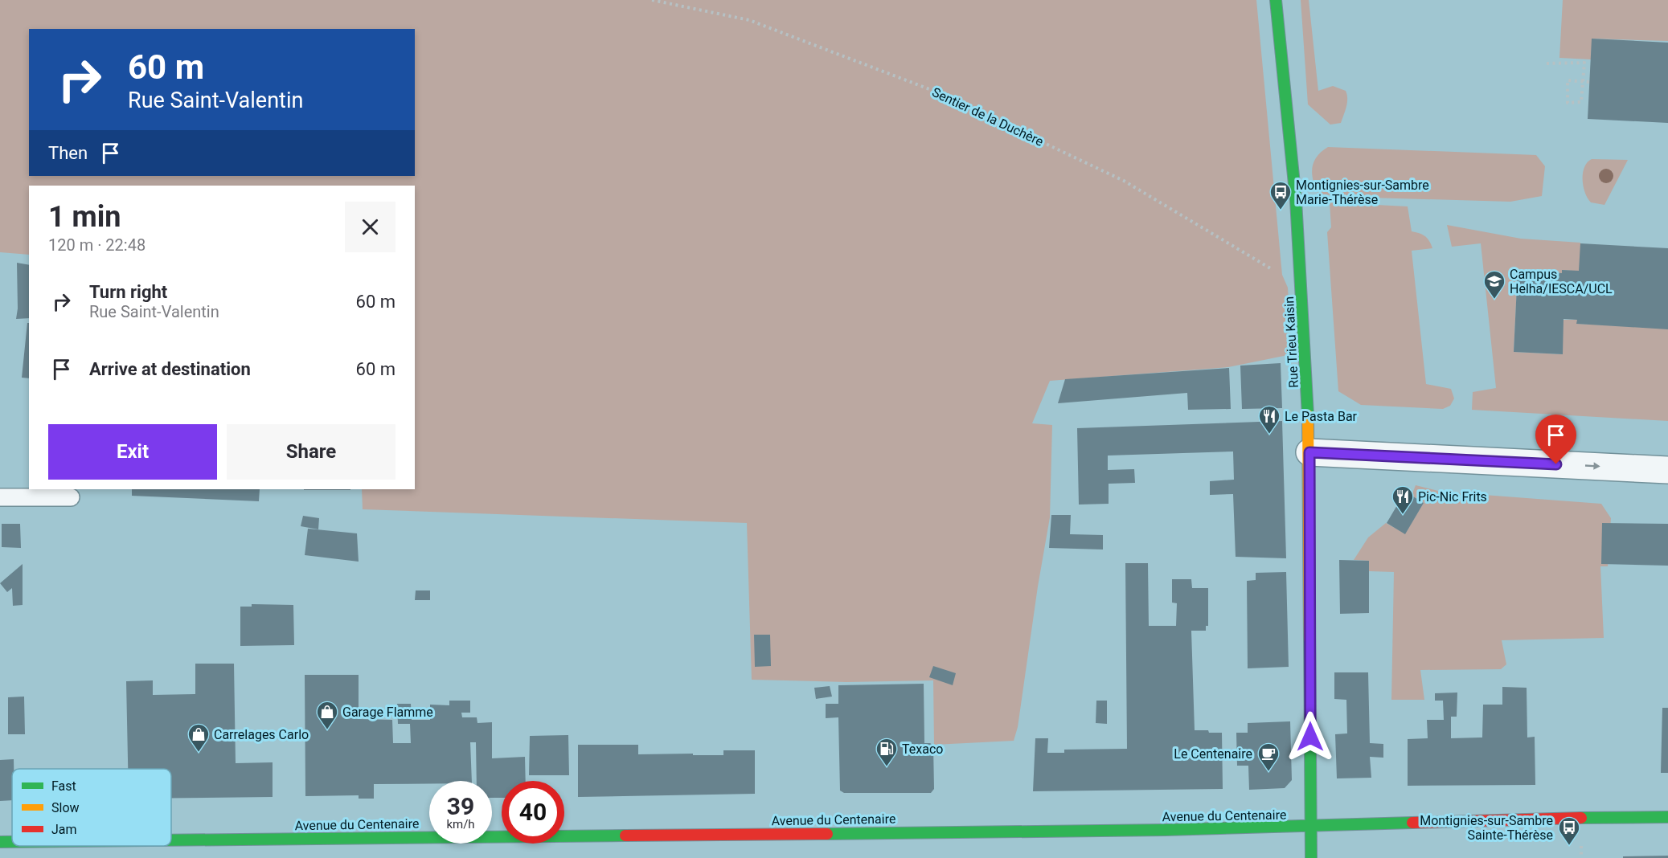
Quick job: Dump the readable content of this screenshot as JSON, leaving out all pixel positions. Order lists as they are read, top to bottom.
{
  "streets": {
    "main road": ["Rue Trieu Kaisin", "Avenue du Centenaire"],
    "path": ["Sentier de la Duchère"]
  },
  "crossings": [
    ["Sentier de la Duchère", "Rue Trieu Kaisin"],
    ["Rue Trieu Kaisin", "Avenue du Centenaire"]
  ],
  "places": {
    "bus stop": ["Montignies-sur-Sambre Marie-Thérèse", "Montignies-sur-Sambre Sainte-Thérèse"],
    "school or university": ["Campus Helha/IESCA/UCL"],
    "restaurant": ["Le Pasta Bar", "Pic-Nic Frits"],
    "shop": ["Garage Flamme", "Carrelages Carlo"],
    "fuel station": ["Texaco"],
    "cafe": ["Le Centenaire"]
  },
  "legend": ["Fast", "Slow", "Jam"],
  "page": {
    "turn": ["60 m", "Rue Saint-Valentin"],
    "then": "Then",
    "heading": ["1 min", "120 m · 22:48"],
    "list": [
      {
        "name": "Turn right",
        "note": "Rue Saint-Valentin",
        "value": "60 m"
      },
      {
        "name": "Arrive at destination",
        "value": "60 m"
      }
    ],
    "buttons": ["Exit", "Share"],
    "speed": "39 km/h",
    "limit": "40"
  }
}
